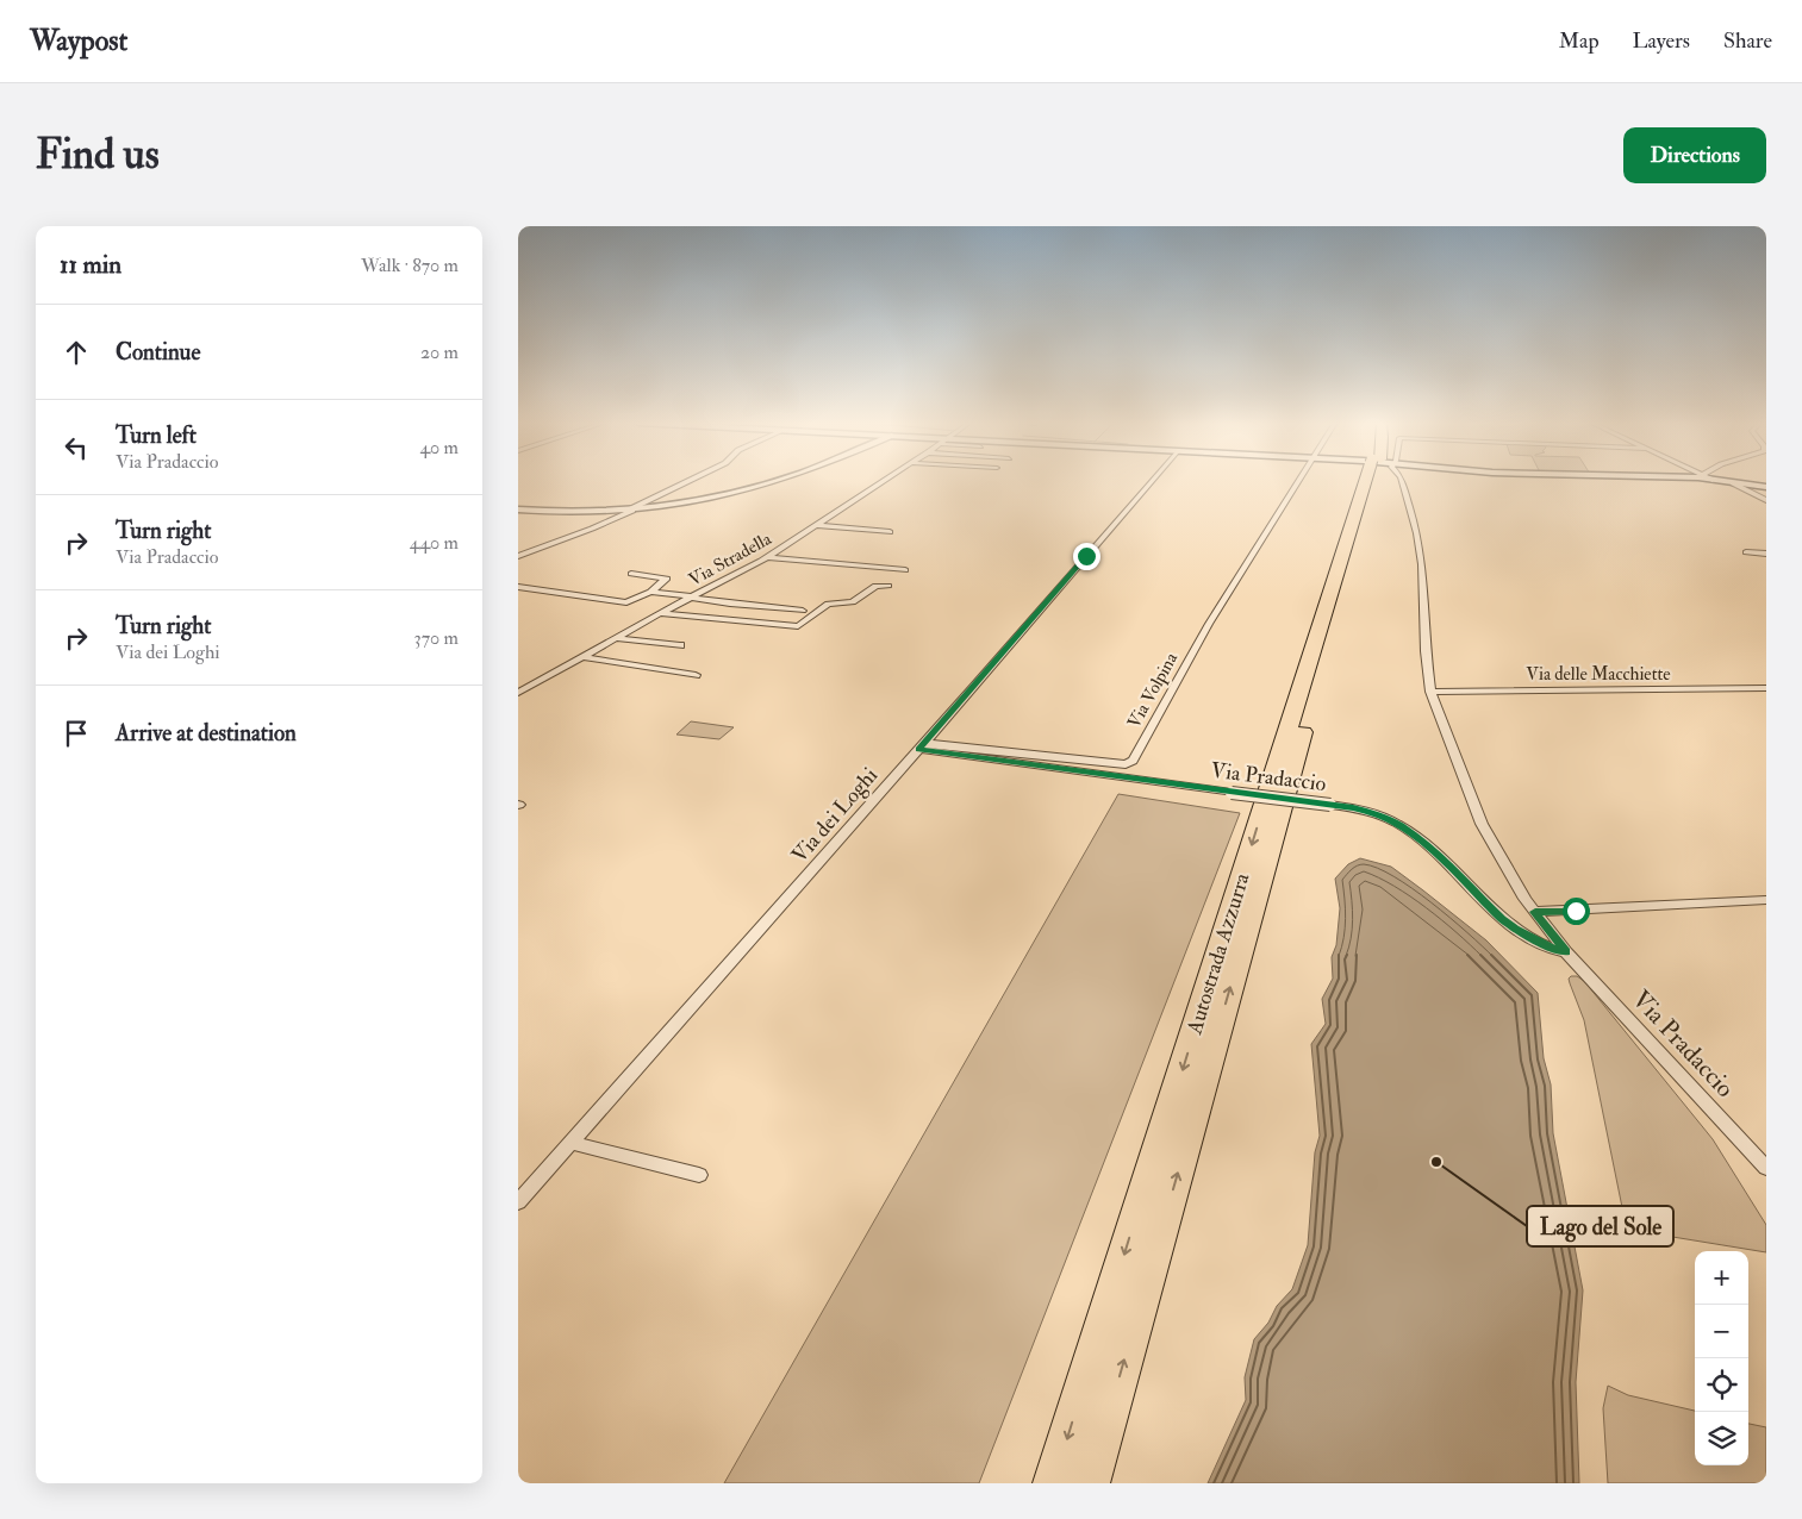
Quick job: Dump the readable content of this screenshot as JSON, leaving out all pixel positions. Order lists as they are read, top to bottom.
{
  "streets": {
    "highway": ["Autostrada Azzurra"],
    "street": [
      "Via Stradella",
      "Via delle Macchiette",
      "Via Volpina",
      "Via Pradaccio",
      "Via dei Loghi"
    ]
  },
  "crossings": [
    ["Via delle Macchiette", "Via Pradaccio"],
    ["Via Volpina", "Via Pradaccio"],
    ["Via Volpina", "Via dei Loghi"],
    ["Via Pradaccio", "Via dei Loghi"]
  ],
  "places": ["Lago del Sole"],
  "page": {
    "header": "Waypost",
    "nav": ["Map", "Layers", "Share"],
    "buttons": "Directions",
    "title": "Find us",
    "heading": ["11 min", "Walk · 870 m"],
    "list": [
      ["Continue", "20 m"],
      ["Turn left", "Via Pradaccio", "40 m"],
      ["Turn right", "Via Pradaccio", "440 m"],
      ["Turn right", "Via dei Loghi", "370 m"],
      "Arrive at destination"
    ],
    "map_buttons": ["+", "−"]
  }
}
